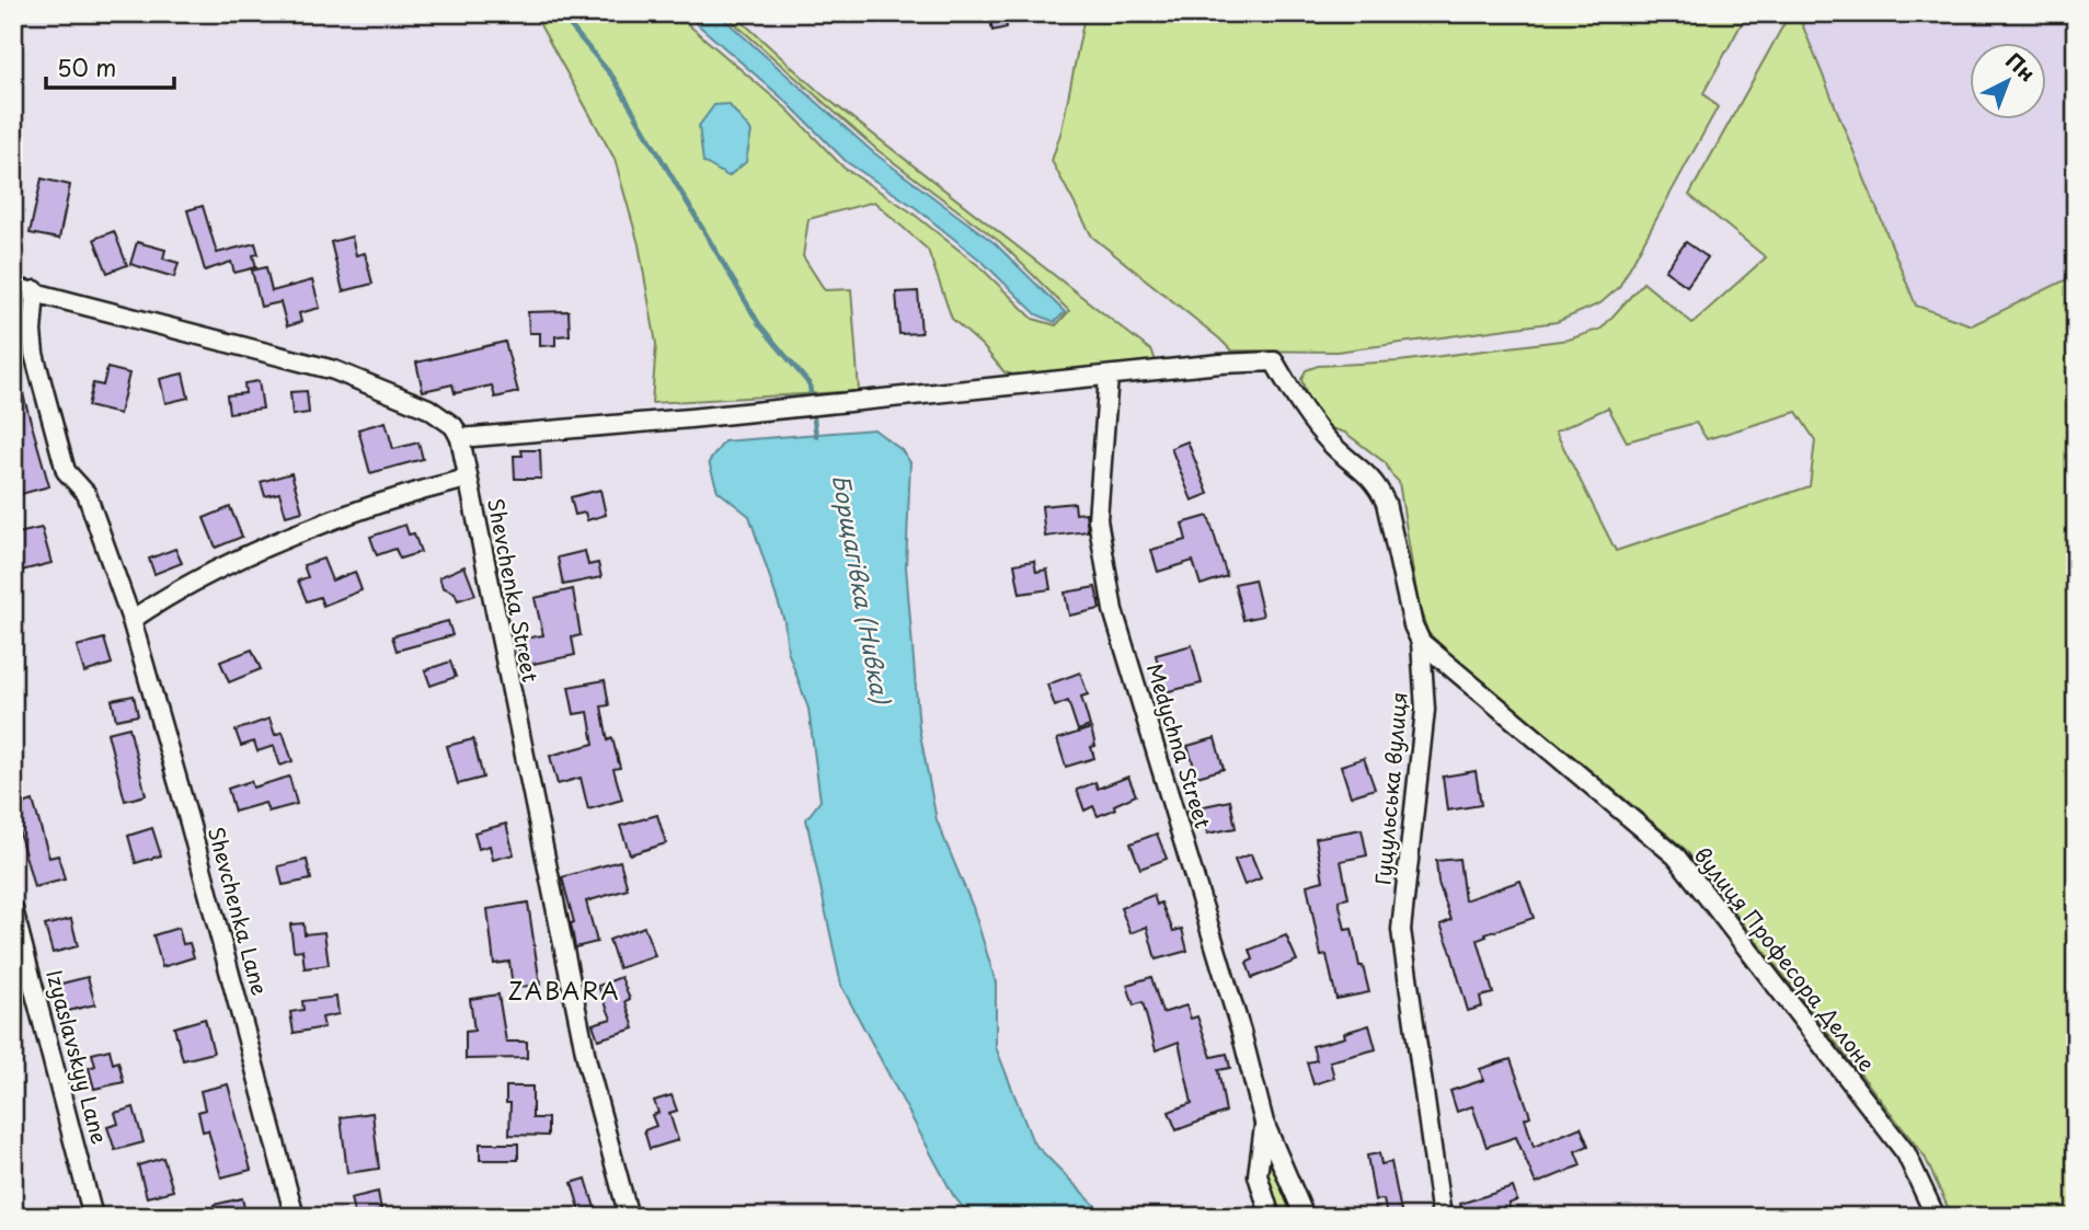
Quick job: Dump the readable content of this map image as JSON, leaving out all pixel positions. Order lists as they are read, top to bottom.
{
  "streets": {
    "street": [
      "Shevchenka Street",
      "Medychna Street",
      "Гуцульська вулиця",
      "Shevchenka Lane",
      "вулиця Професора Делоне",
      "Izyaslavskyy Lane"
    ]
  },
  "crossings": [
    ["Medychna Street", "Гуцульська вулиця"],
    ["Гуцульська вулиця", "вулиця Професора Делоне"]
  ],
  "districts": ["ZABARA"],
  "water": ["Борщагівка (Нивка)"],
  "scale_bar": "50 m",
  "north": "top right"
}
